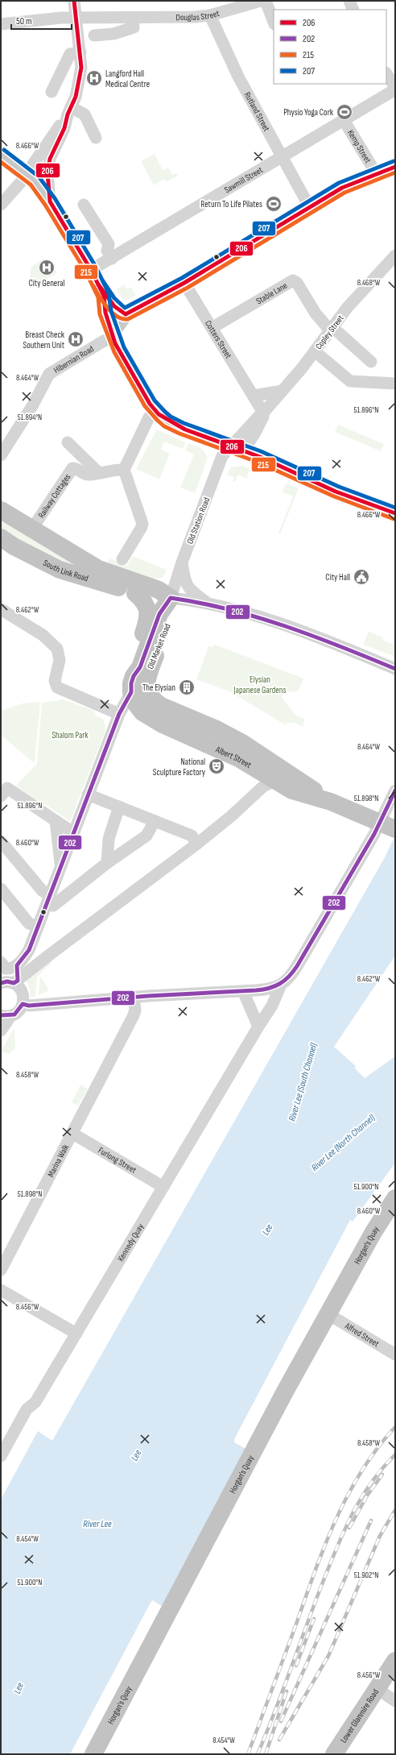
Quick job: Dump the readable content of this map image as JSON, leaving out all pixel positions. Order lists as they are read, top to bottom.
{
  "streets": {
    "highway": [
      "South Link Road",
      "Old Market Road",
      "Albert Street",
      "Horgan's Quay",
      "Lower Glanmire Road"
    ],
    "street": [
      "Douglas Street",
      "Rutland Street",
      "Kemp Street",
      "Sawmill Street",
      "Stable Lane",
      "Copley Street",
      "Cotters Street",
      "Hibernian Road",
      "Railway Cottages",
      "Old Station Road",
      "Furlong Street",
      "Marina Walk",
      "Kennedy Quay",
      "Alfred Street"
    ]
  },
  "crossings": [
    ["Douglas Street", "Rutland Street"],
    ["Rutland Street", "Sawmill Street"],
    ["Kemp Street", "Sawmill Street"],
    ["Stable Lane", "Copley Street"],
    ["Stable Lane", "Cotters Street"],
    ["Copley Street", "Cotters Street"],
    ["Copley Street", "Old Station Road"],
    ["Cotters Street", "Old Station Road"],
    ["Old Station Road", "Old Market Road"],
    ["South Link Road", "Old Market Road"],
    ["Old Market Road", "Albert Street"],
    ["Furlong Street", "Marina Walk"],
    ["Furlong Street", "Kennedy Quay"],
    ["Horgan's Quay", "Alfred Street"]
  ],
  "water": [
    "River Lee (South Channel)",
    "River Lee (North Channel)",
    "Lee",
    "River Lee"
  ],
  "parks": ["Elysian Japanese Gardens", "Shalom Park"],
  "places": {
    "hospital": ["Langford Hall Medical Centre", "City General", "Breast Check Southern Unit"],
    "sports": ["Physio Yoga Cork", "Return To Life Pilates"],
    "public building": ["City Hall"],
    "building": ["The Elysian"],
    "theatre": ["National Sculpture Factory"]
  },
  "lines": [
    "transit line 206",
    "transit line 207",
    "transit line 215",
    "transit line 202"
  ],
  "legend": [
    "206",
    "202",
    "215",
    "207"
  ],
  "scale_bar": "50 m",
  "coordinates": [
    "8.466°W",
    "8.468°W",
    "8.464°W",
    "51.896°N",
    "51.894°N",
    "8.462°W",
    "51.898°N",
    "8.460°W",
    "8.458°W",
    "51.900°N",
    "8.456°W",
    "8.454°W",
    "51.902°N"
  ]
}
